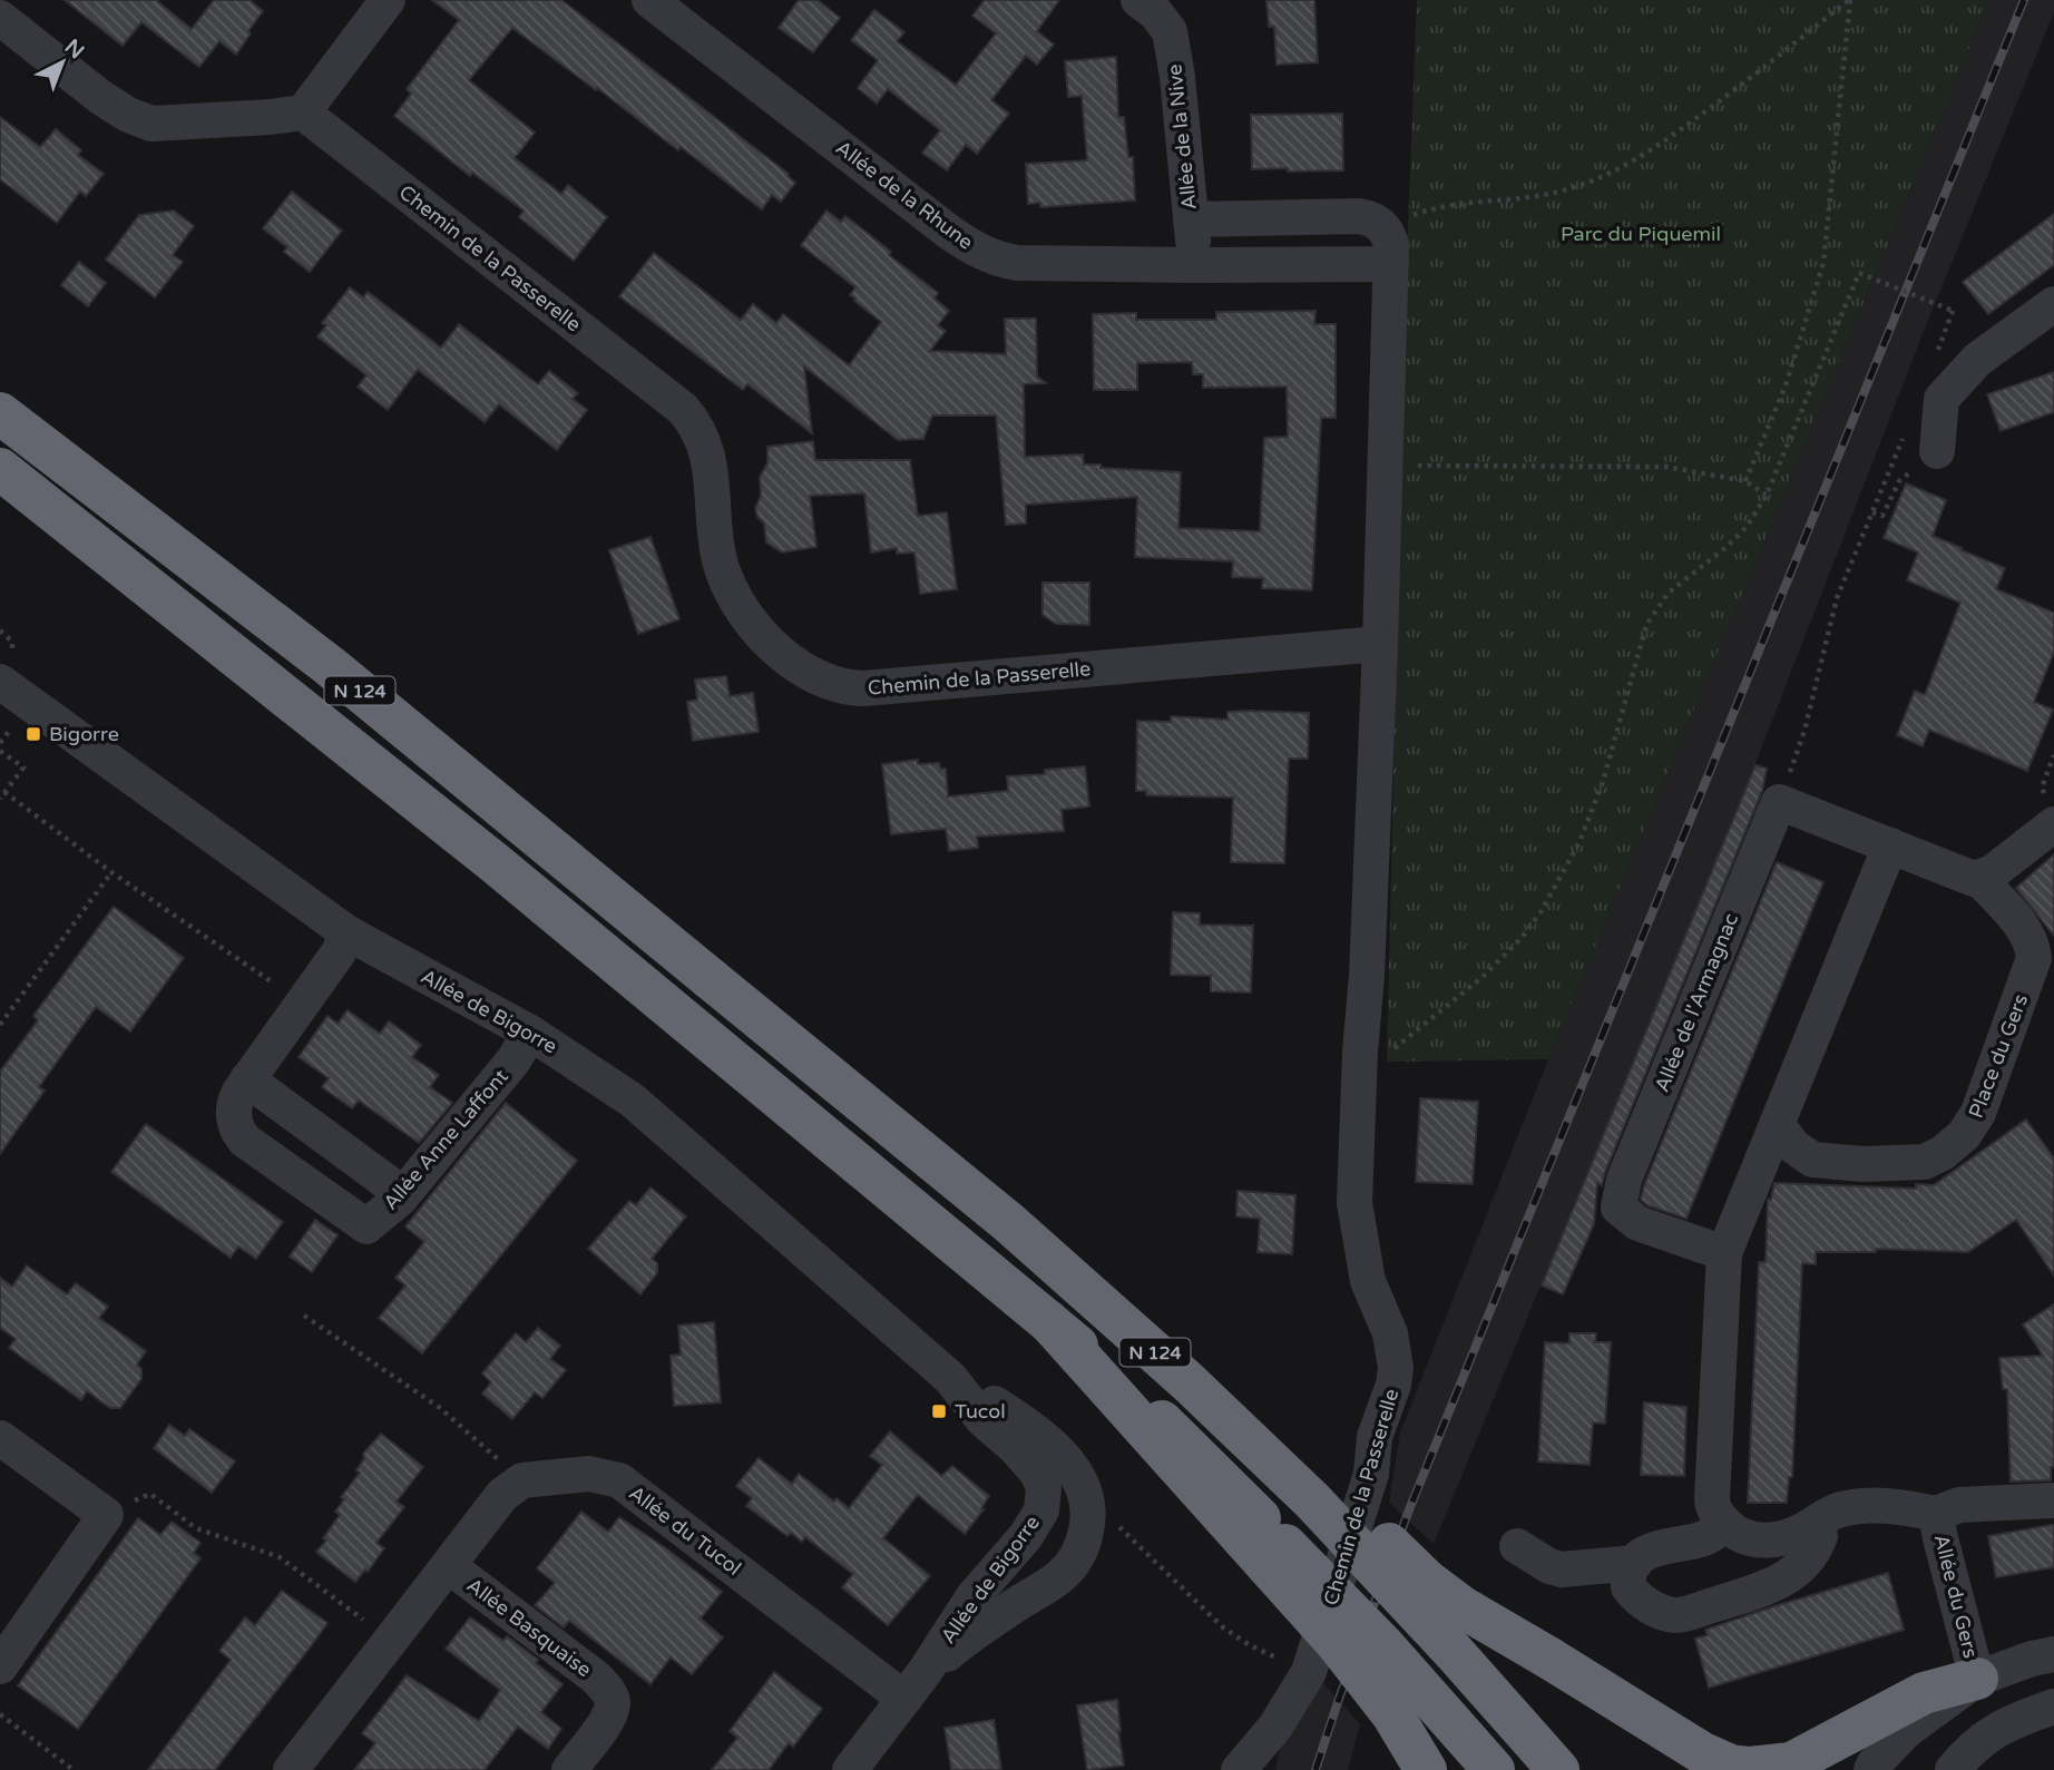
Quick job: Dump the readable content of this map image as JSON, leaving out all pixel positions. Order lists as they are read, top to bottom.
{
  "streets": {
    "highway": ["N 124"],
    "street": [
      "Allée de la Nive",
      "Allée de la Rhune",
      "Chemin de la Passerelle",
      "Allée de l'Armagnac",
      "Allée de Bigorre",
      "Place du Gers",
      "Allée Anne Laffont",
      "Allée du Tucol",
      "Allée du Gers",
      "Allée Basquaise"
    ]
  },
  "crossings": [
    ["Allée de la Nive", "Allée de la Rhune"],
    ["Allée de la Rhune", "Chemin de la Passerelle"],
    ["Allée de Bigorre", "Allée Anne Laffont"],
    ["Allée de Bigorre", "Allée du Tucol"]
  ],
  "parks": ["Parc du Piquemil"],
  "places": {
    "transit": ["Bigorre", "Tucol"]
  },
  "north": "top right"
}
